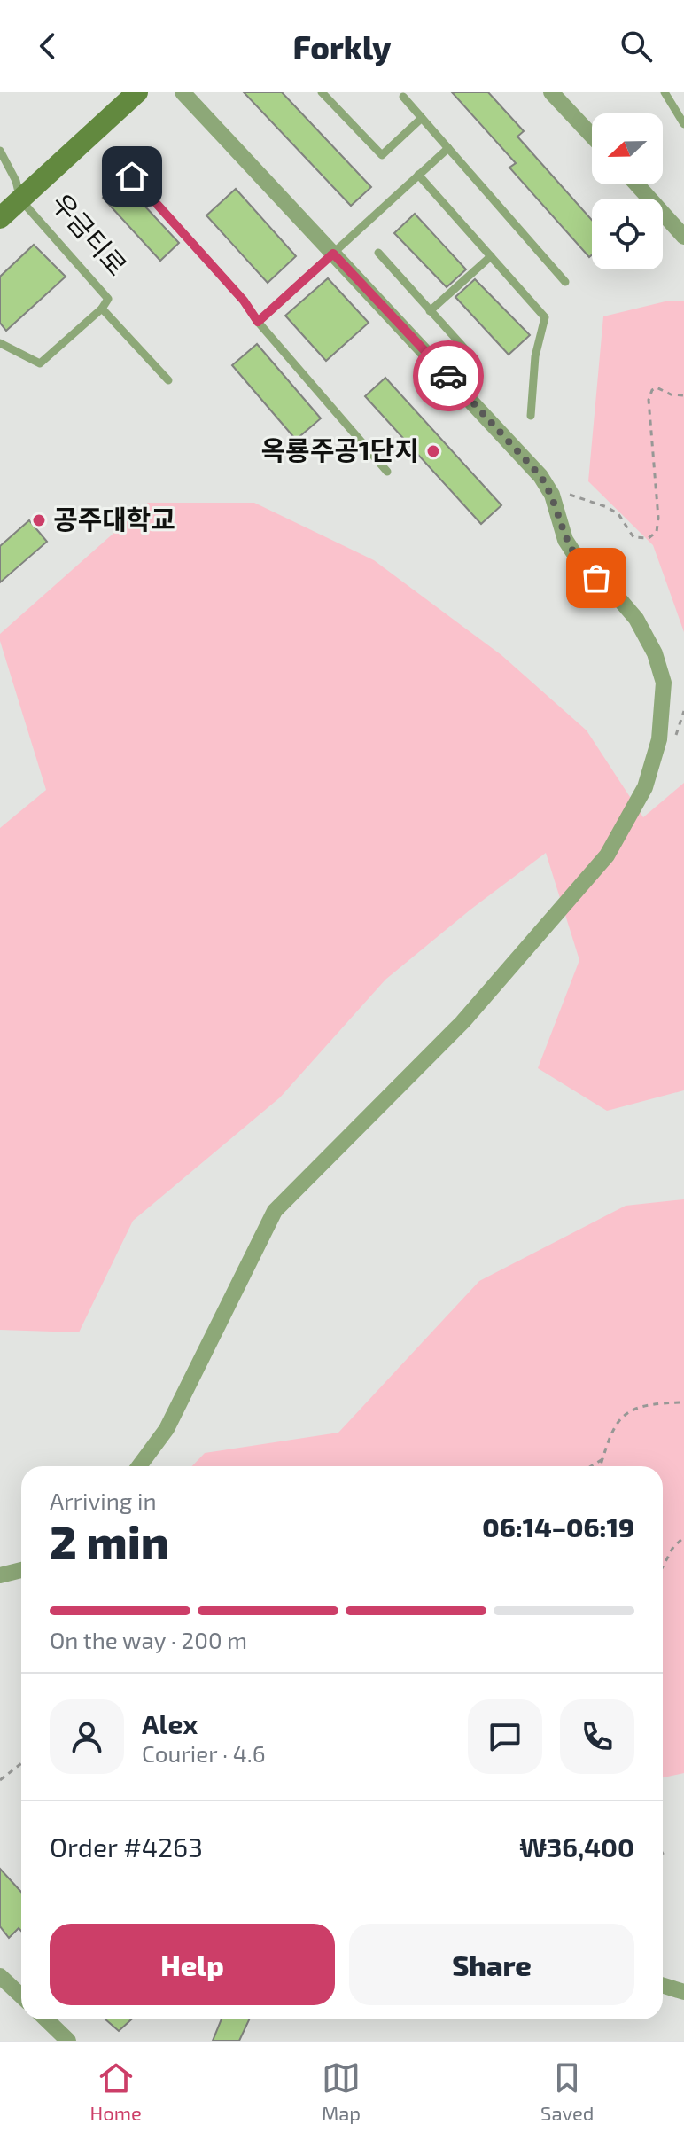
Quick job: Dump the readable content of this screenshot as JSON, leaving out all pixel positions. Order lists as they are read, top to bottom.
{
  "streets": {
    "main road": ["우금티로"]
  },
  "places": ["옥룡주공1단지", "공주대학교"],
  "north": "left",
  "page": {
    "header": "Forkly",
    "heading": ["2 min", "Arriving in", "06:14–06:19"],
    "panel": [
      "Alex",
      "Courier · 4.6",
      "Order #4263",
      "₩36,400"
    ],
    "bar": "On the way · 200 m",
    "buttons": ["Help", "Share"],
    "tabs": ["Home", "Map", "Saved"]
  }
}
